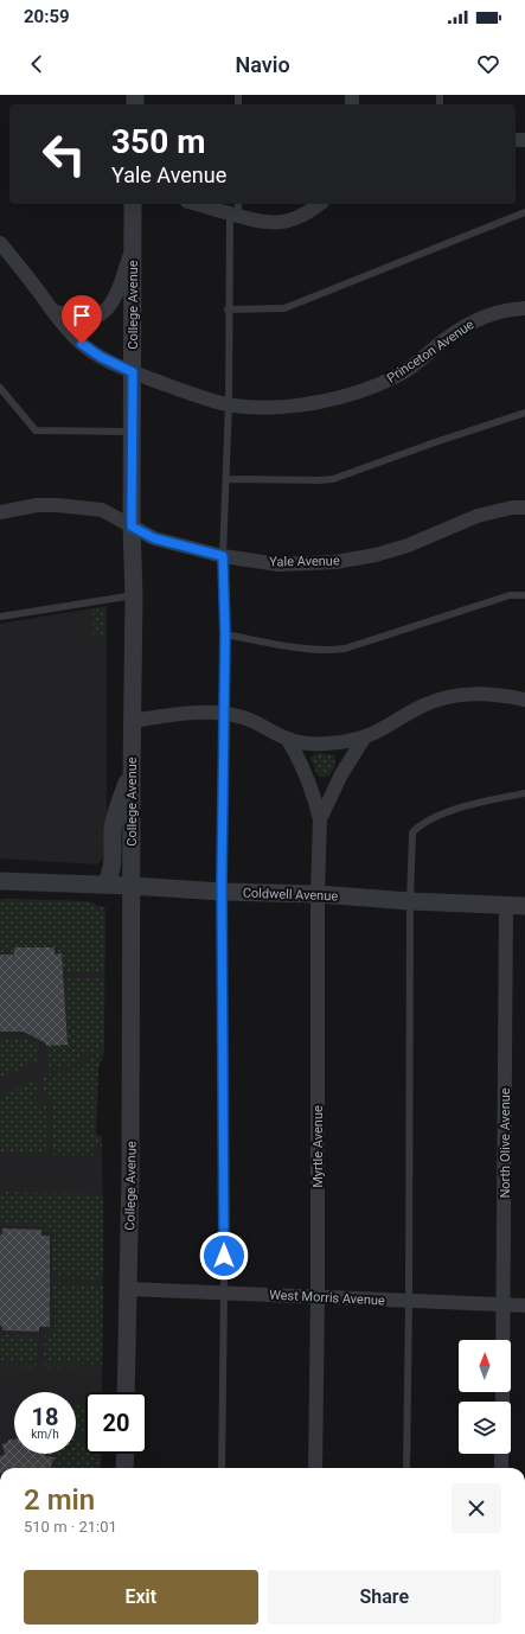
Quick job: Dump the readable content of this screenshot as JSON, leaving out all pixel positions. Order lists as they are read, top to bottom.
{
  "streets": {
    "street": [
      "College Avenue",
      "Princeton Avenue",
      "Yale Avenue",
      "Coldwell Avenue",
      "North Olive Avenue",
      "Myrtle Avenue",
      "West Morris Avenue"
    ]
  },
  "crossings": [
    ["College Avenue", "Princeton Avenue"],
    ["College Avenue", "Yale Avenue"],
    ["College Avenue", "Coldwell Avenue"],
    ["College Avenue", "West Morris Avenue"],
    ["Coldwell Avenue", "North Olive Avenue"],
    ["Coldwell Avenue", "Myrtle Avenue"],
    ["North Olive Avenue", "West Morris Avenue"],
    ["Myrtle Avenue", "West Morris Avenue"]
  ],
  "north": "top",
  "page": {
    "status": "20:59",
    "header": "Navio",
    "turn": ["350 m", "Yale Avenue"],
    "speed": "18 km/h",
    "limit": "20",
    "heading": ["2 min", "510 m · 21:01"],
    "buttons": ["Exit", "Share"]
  }
}
